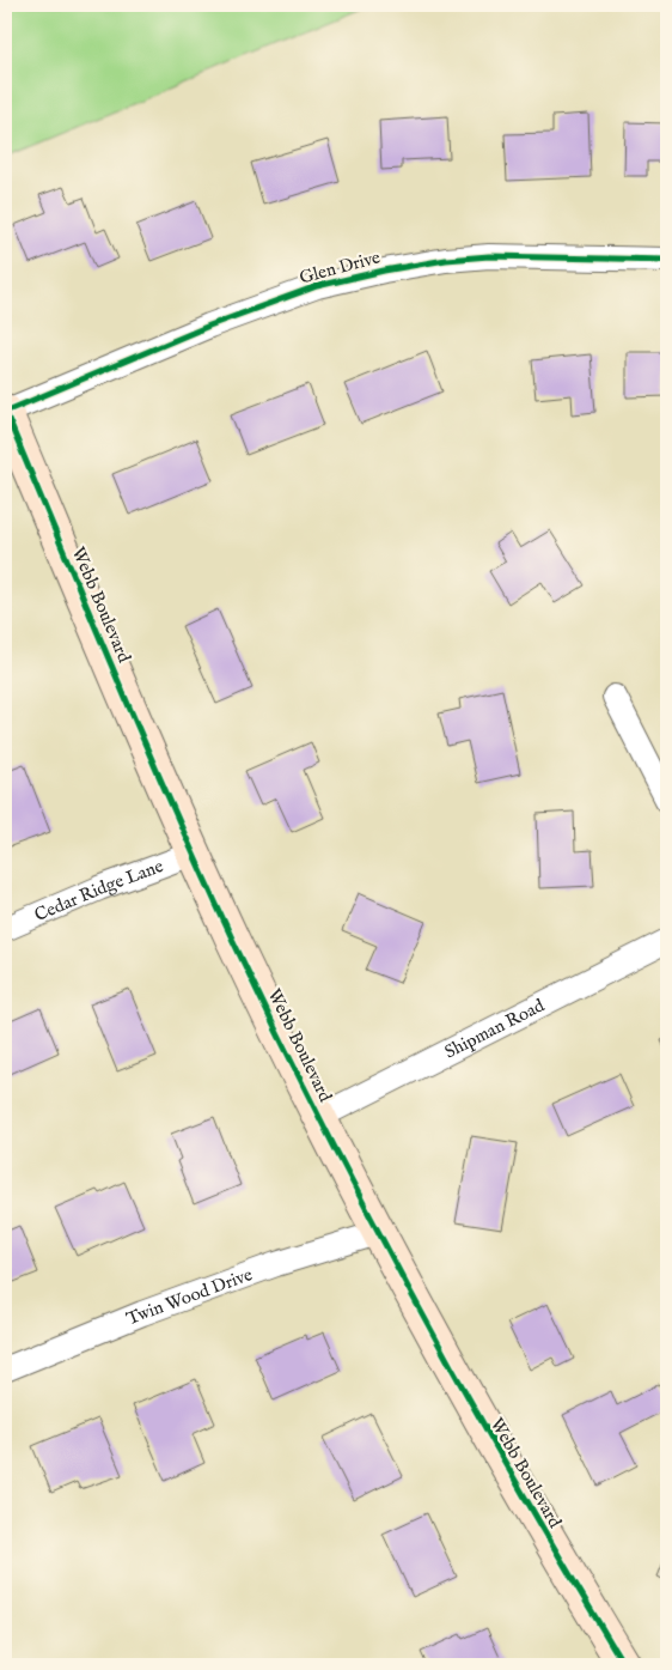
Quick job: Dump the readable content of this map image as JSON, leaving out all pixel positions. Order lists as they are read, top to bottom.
{
  "streets": {
    "street": [
      "Glen Drive",
      "Webb Boulevard",
      "Cedar Ridge Lane",
      "Shipman Road",
      "Twin Wood Drive"
    ]
  },
  "crossings": [
    ["Glen Drive", "Webb Boulevard"],
    ["Webb Boulevard", "Cedar Ridge Lane"],
    ["Webb Boulevard", "Shipman Road"],
    ["Webb Boulevard", "Twin Wood Drive"]
  ]
}
